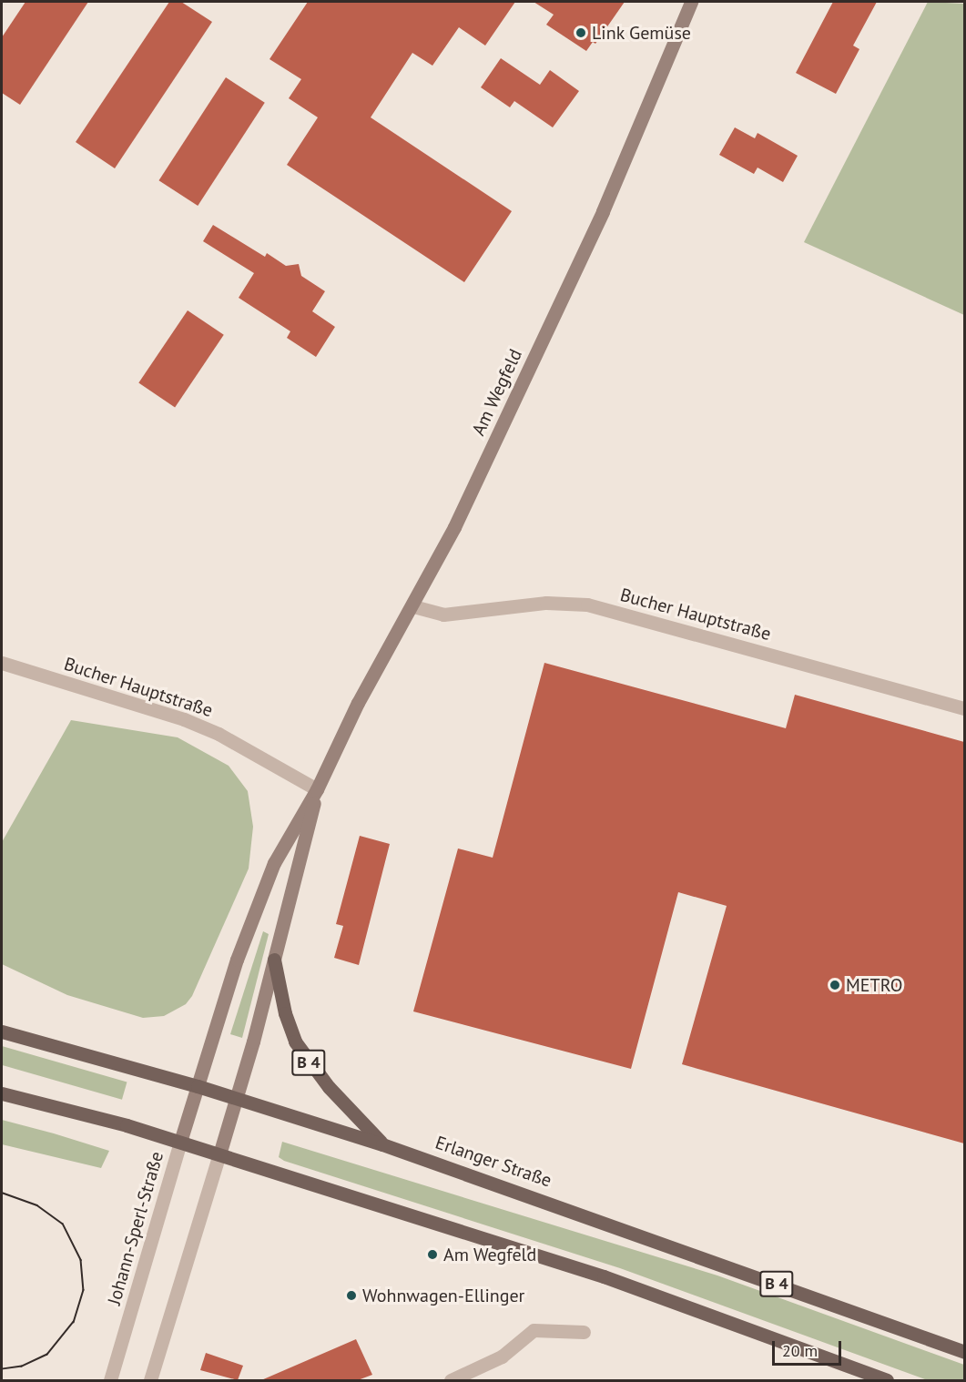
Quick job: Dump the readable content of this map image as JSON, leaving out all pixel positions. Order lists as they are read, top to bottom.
{
  "streets": {
    "main road": ["B 4", "Erlanger Straße"],
    "street": ["Am Wegfeld", "Bucher Hauptstraße", "Johann-Sperl-Straße"]
  },
  "crossings": [
    ["Am Wegfeld", "Bucher Hauptstraße"],
    ["Am Wegfeld", "B 4"],
    ["Am Wegfeld", "Erlanger Straße"],
    ["Am Wegfeld", "Johann-Sperl-Straße"],
    ["B 4", "Erlanger Straße"],
    ["Erlanger Straße", "Johann-Sperl-Straße"]
  ],
  "places": [
    "Link Gemüse",
    "METRO",
    "Am Wegfeld",
    "Wohnwagen-Ellinger"
  ],
  "scale_bar": "20 m"
}
